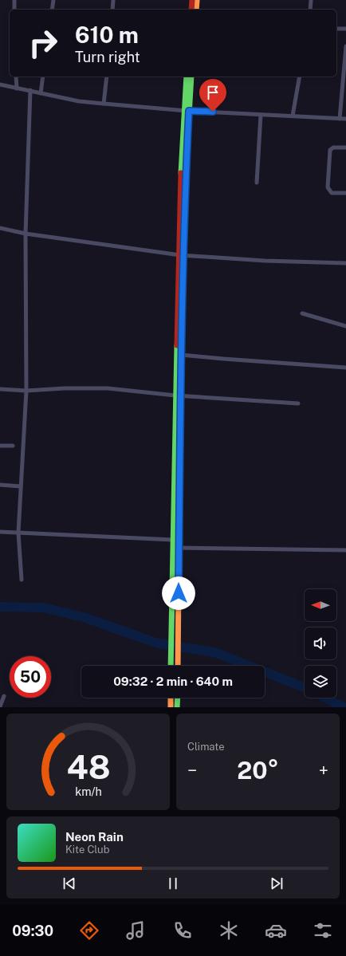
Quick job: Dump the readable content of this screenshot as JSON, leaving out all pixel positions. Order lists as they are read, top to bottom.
{
  "north": "left",
  "page": {
    "turn": ["610 m", "Turn right"],
    "limit": "50",
    "trip": "09:32 · 2 min · 640 m",
    "tile": "Climate",
    "heat": ["−", "20°", "+"],
    "song": ["Neon Rain", "Kite Club"],
    "tabs": "09:30",
    "gauge": ["48", "km/h"]
  }
}
